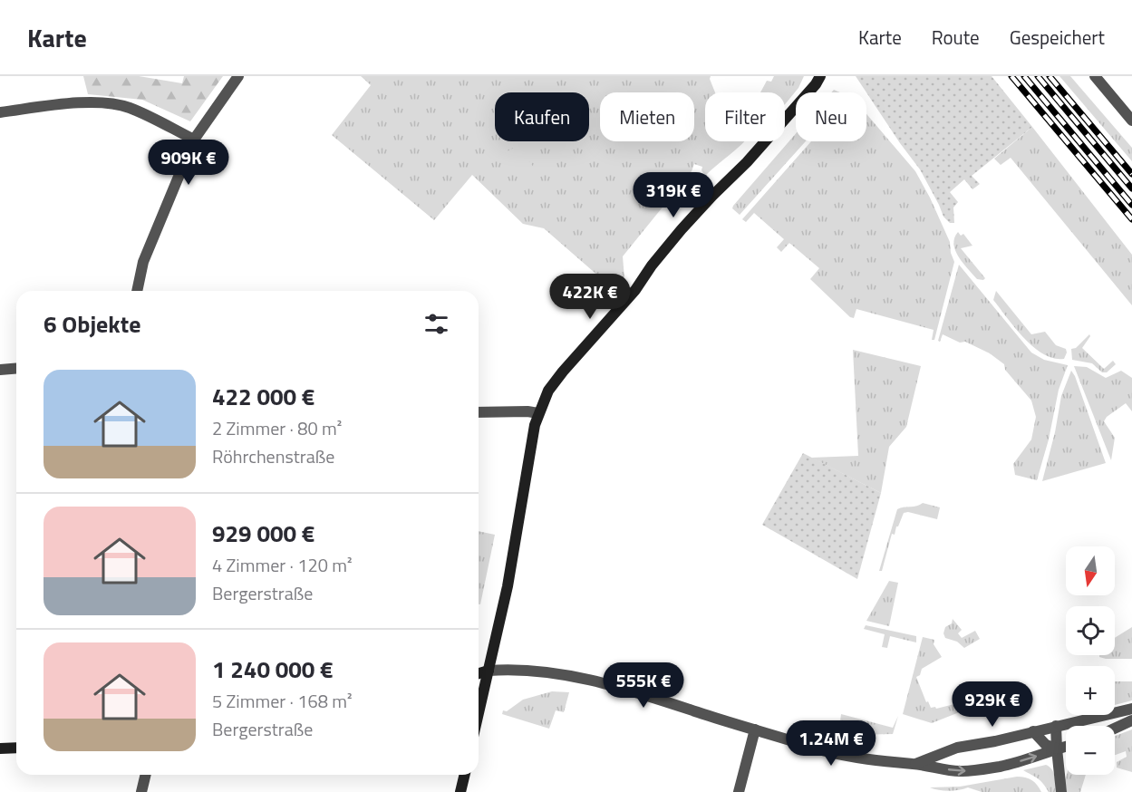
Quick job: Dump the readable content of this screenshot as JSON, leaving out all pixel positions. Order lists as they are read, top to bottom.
{
  "north": "bottom",
  "page": {
    "header": "Karte",
    "nav": ["Karte", "Route", "Gespeichert"],
    "chip": [
      "Kaufen",
      "Mieten",
      "Filter",
      "Neu"
    ],
    "price": [
      "909K €",
      "319K €",
      "422K €",
      "555K €",
      "929K €",
      "1.24M €"
    ],
    "heading": "6 Objekte",
    "list": [
      {
        "name": "422 000 €",
        "note": "2 Zimmer · 80 m² · Röhrchenstraße"
      },
      {
        "name": "929 000 €",
        "note": "4 Zimmer · 120 m² · Bergerstraße"
      },
      {
        "name": "1 240 000 €",
        "note": "5 Zimmer · 168 m² · Bergerstraße"
      }
    ],
    "map_buttons": ["+", "−"]
  }
}
